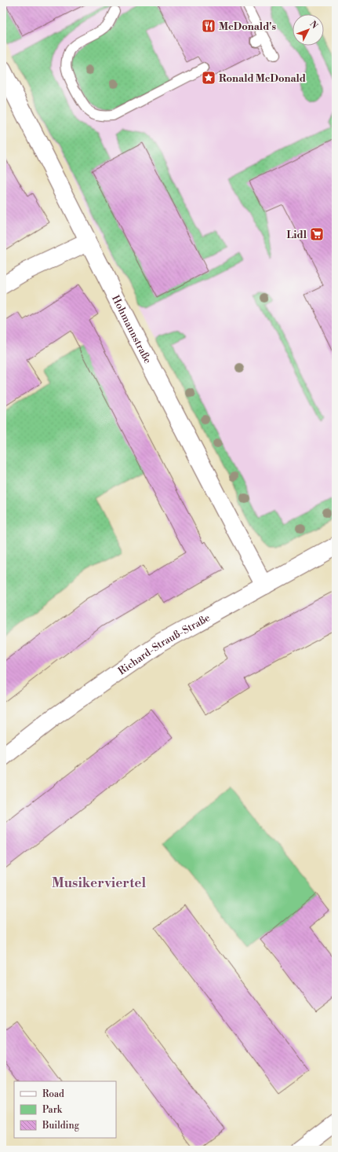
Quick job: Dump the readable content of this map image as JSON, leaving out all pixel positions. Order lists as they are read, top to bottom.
{
  "streets": {
    "street": ["Hohmannstraße", "Richard-Strauß-Straße"]
  },
  "crossings": [
    ["Hohmannstraße", "Richard-Strauß-Straße"]
  ],
  "districts": ["Musikerviertel"],
  "places": {
    "restaurant": ["McDonald's"],
    "place": ["Ronald McDonald"],
    "supermarket": ["Lidl"]
  },
  "legend": ["Road", "Park", "Building"],
  "north": "top right"
}
